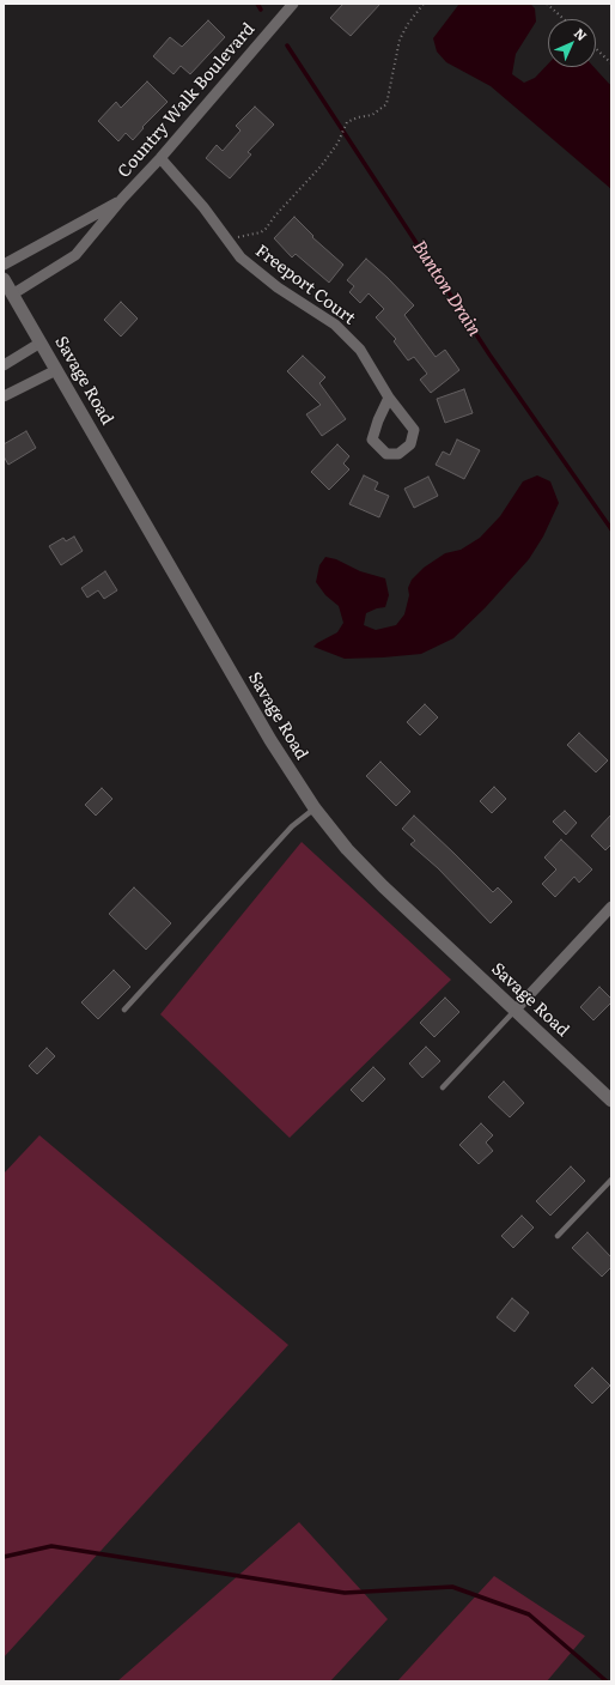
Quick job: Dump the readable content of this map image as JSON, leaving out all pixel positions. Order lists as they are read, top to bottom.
{
  "streets": {
    "street": ["Country Walk Boulevard", "Freeport Court", "Savage Road"]
  },
  "crossings": [
    ["Country Walk Boulevard", "Freeport Court"],
    ["Country Walk Boulevard", "Savage Road"]
  ],
  "water": ["Bunton Drain"],
  "north": "top right"
}
